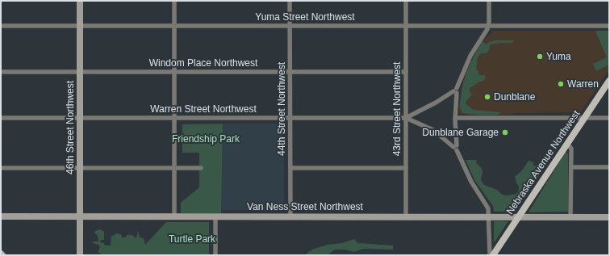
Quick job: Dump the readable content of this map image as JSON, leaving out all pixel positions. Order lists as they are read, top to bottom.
{
  "streets": {
    "main road": ["Nebraska Avenue Northwest"],
    "street": [
      "Yuma Street Northwest",
      "Windom Place Northwest",
      "Warren Street Northwest",
      "44th Street Northwest",
      "43rd Street Northwest",
      "46th Street Northwest",
      "Van Ness Street Northwest"
    ]
  },
  "crossings": [
    ["Yuma Street Northwest", "44th Street Northwest"],
    ["Yuma Street Northwest", "43rd Street Northwest"],
    ["Yuma Street Northwest", "46th Street Northwest"],
    ["Windom Place Northwest", "44th Street Northwest"],
    ["Windom Place Northwest", "43rd Street Northwest"],
    ["Windom Place Northwest", "46th Street Northwest"],
    ["Warren Street Northwest", "44th Street Northwest"],
    ["Warren Street Northwest", "43rd Street Northwest"],
    ["Warren Street Northwest", "46th Street Northwest"],
    ["44th Street Northwest", "Van Ness Street Northwest"],
    ["43rd Street Northwest", "Van Ness Street Northwest"],
    ["46th Street Northwest", "Van Ness Street Northwest"],
    ["Nebraska Avenue Northwest", "Van Ness Street Northwest"]
  ],
  "parks": ["Friendship Park", "Turtle Park"],
  "places": [
    "Yuma",
    "Warren",
    "Dunblane",
    "Dunblane Garage"
  ]
}
